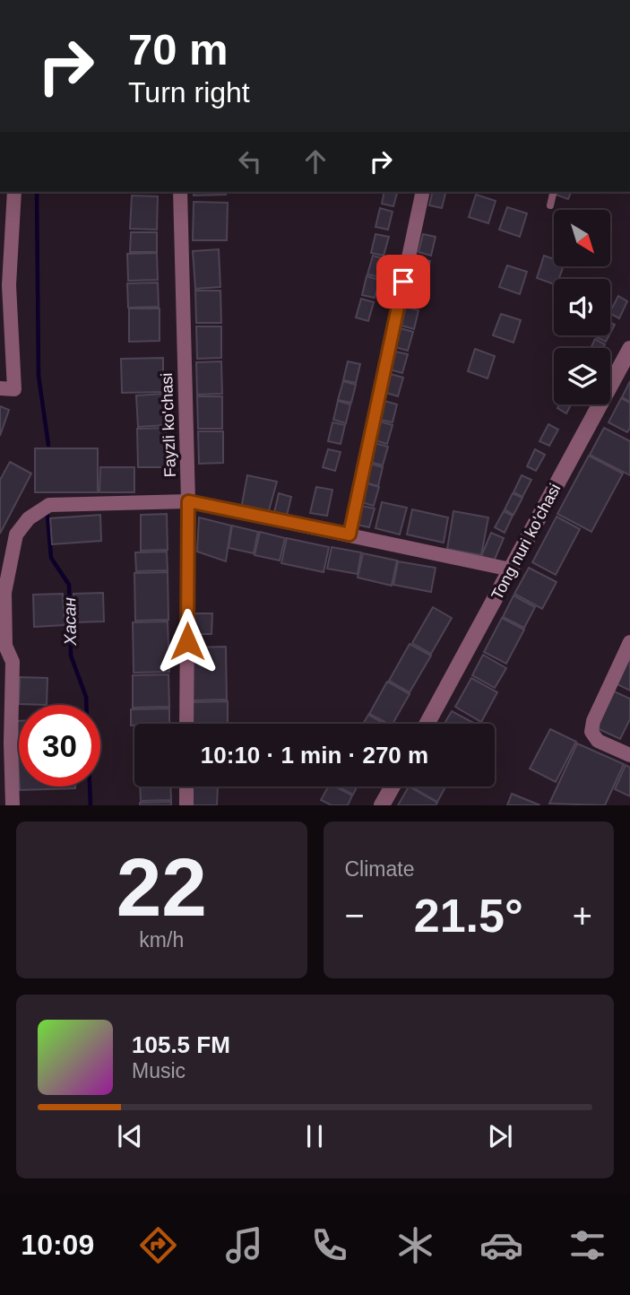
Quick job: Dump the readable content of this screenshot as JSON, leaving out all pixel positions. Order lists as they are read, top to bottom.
{
  "streets": {
    "street": ["Fayzli ko'chasi", "Tong nuri ko'chasi"]
  },
  "water": ["Хасан"],
  "north": "bottom right",
  "page": {
    "turn": ["70 m", "Turn right"],
    "limit": "30",
    "trip": "10:10 · 1 min · 270 m",
    "tile": [
      ["22", "km/h"],
      "Climate"
    ],
    "heat": ["−", "21.5°", "+"],
    "song": ["105.5 FM", "Music"],
    "tabs": "10:09"
  }
}
